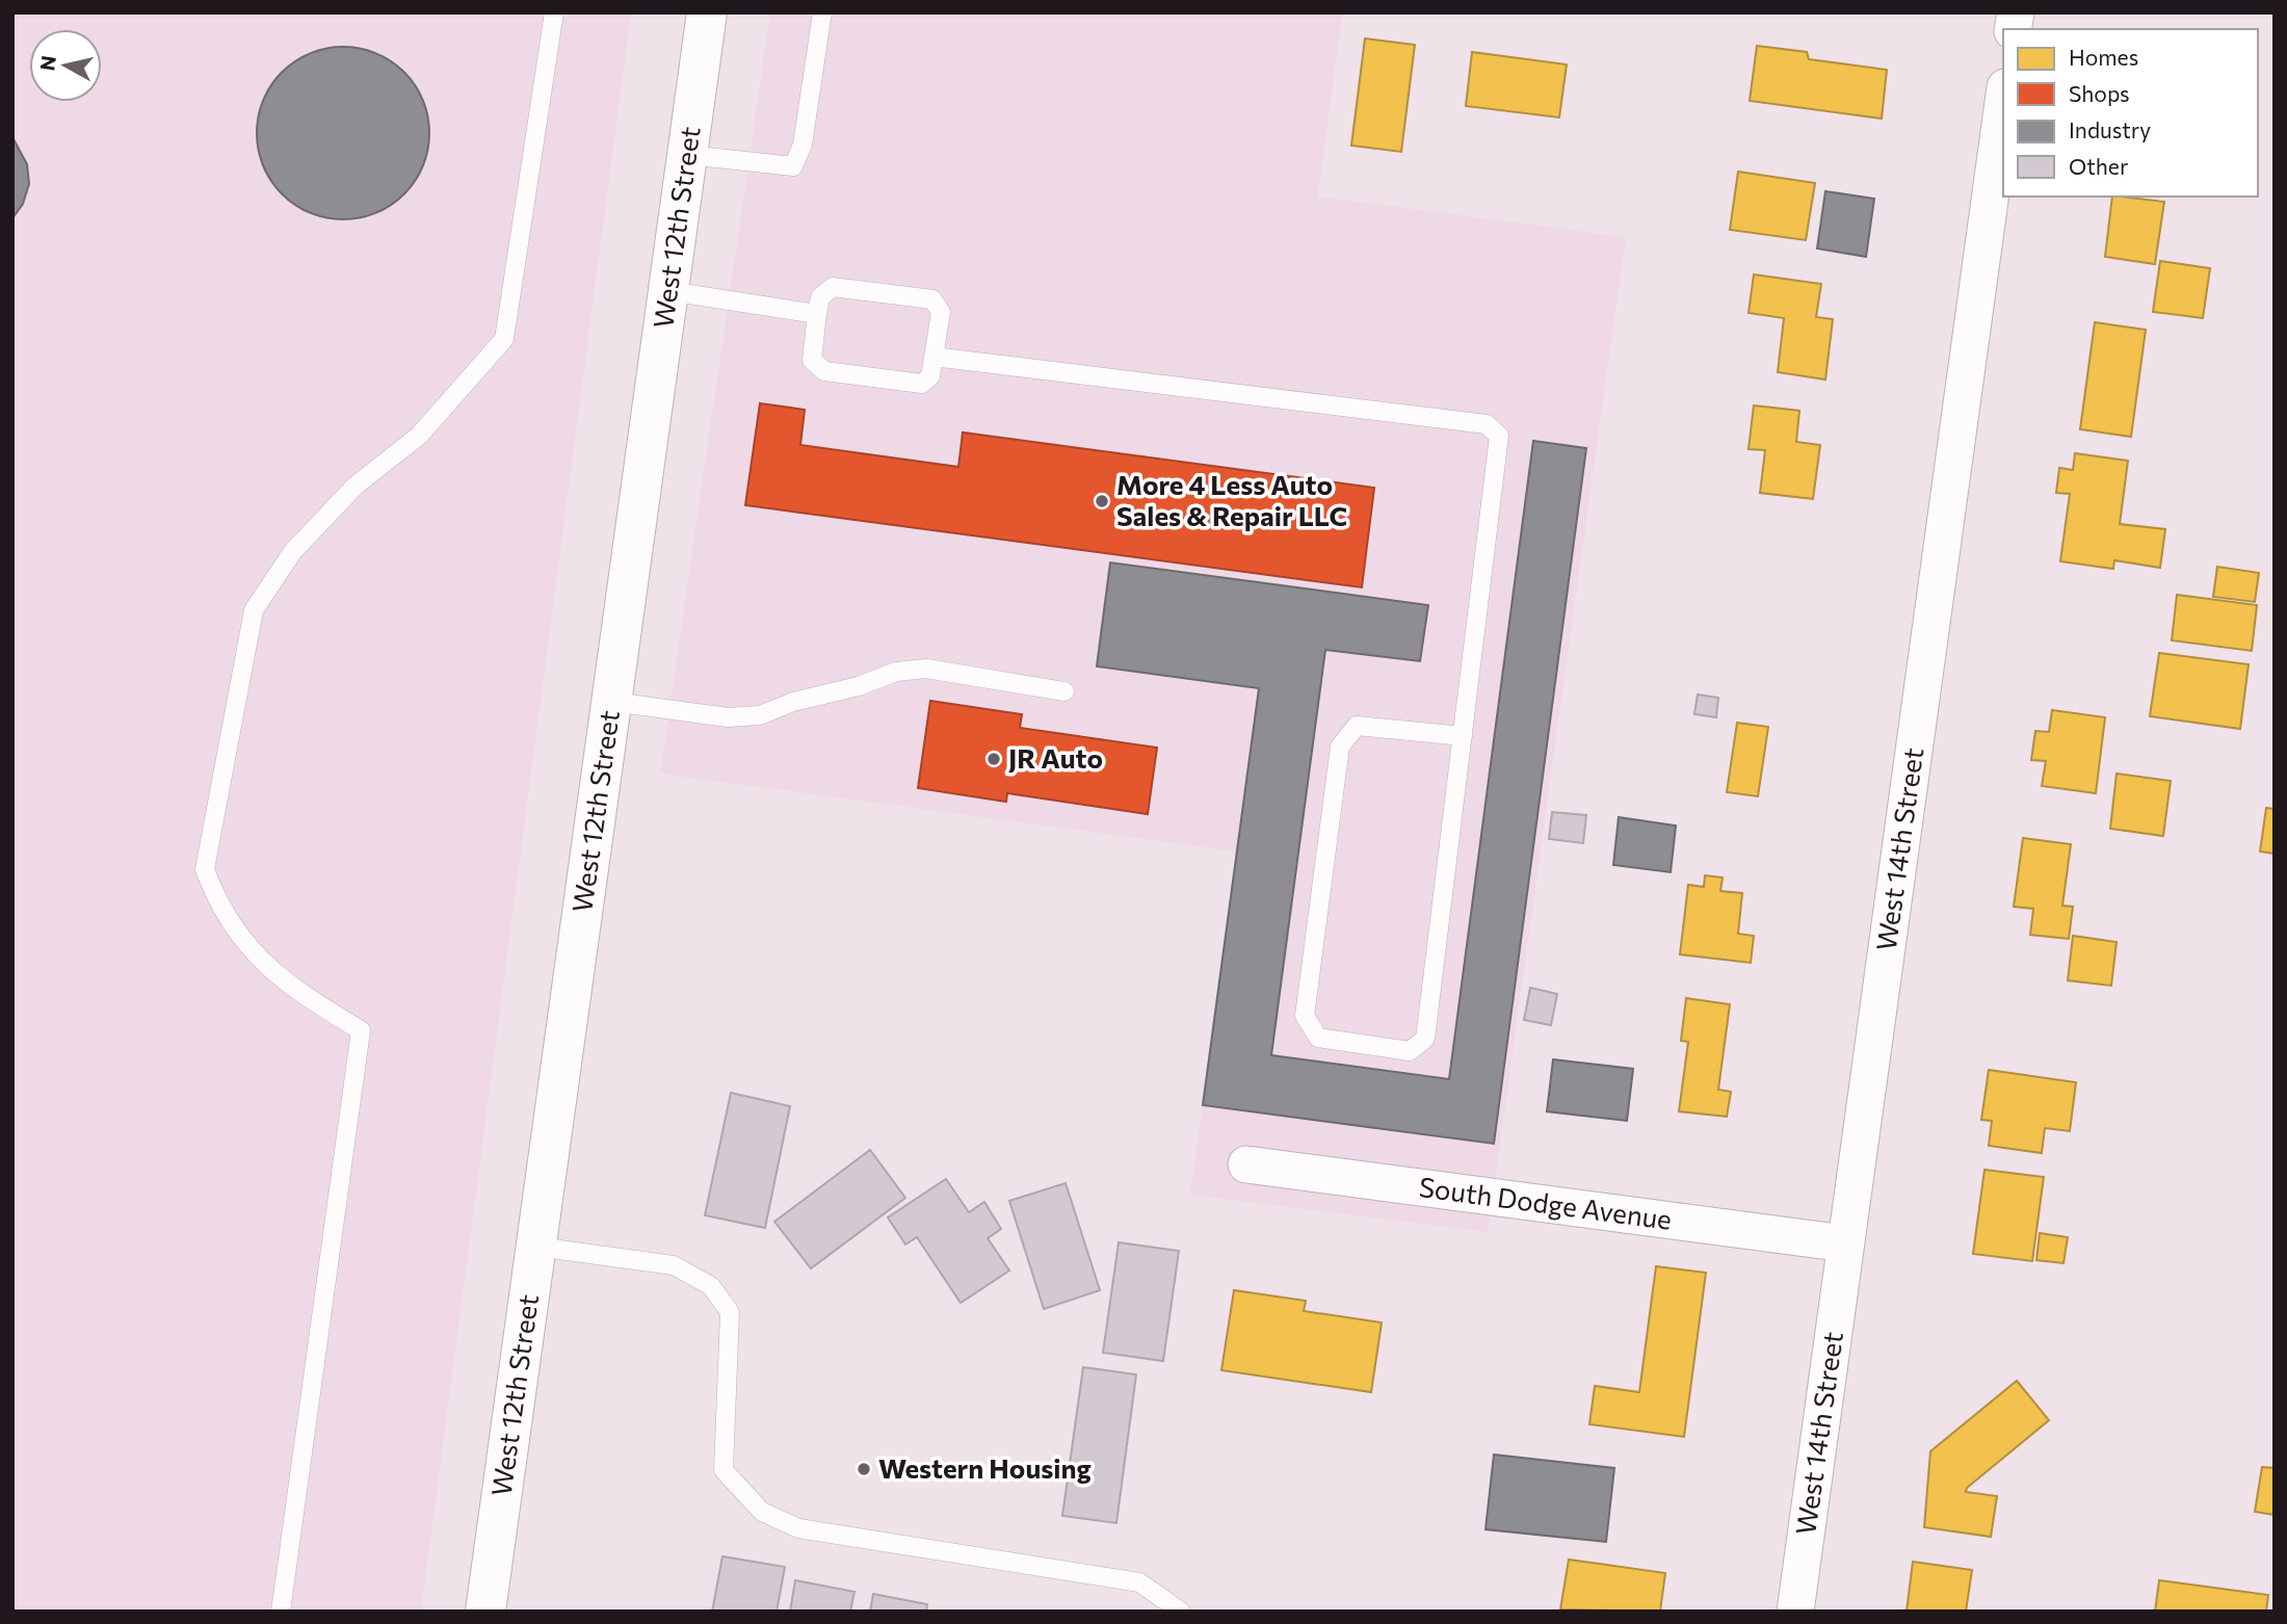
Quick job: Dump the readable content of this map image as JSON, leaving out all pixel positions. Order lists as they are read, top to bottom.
{
  "streets": {
    "main road": ["West 12th Street"],
    "street": ["West 14th Street", "South Dodge Avenue"]
  },
  "crossings": [
    ["West 14th Street", "South Dodge Avenue"]
  ],
  "places": ["More 4 Less Auto Sales & Repair LLC", "JR Auto", "Western Housing"],
  "legend": [
    "Homes",
    "Shops",
    "Industry",
    "Other"
  ],
  "north": "left"
}
